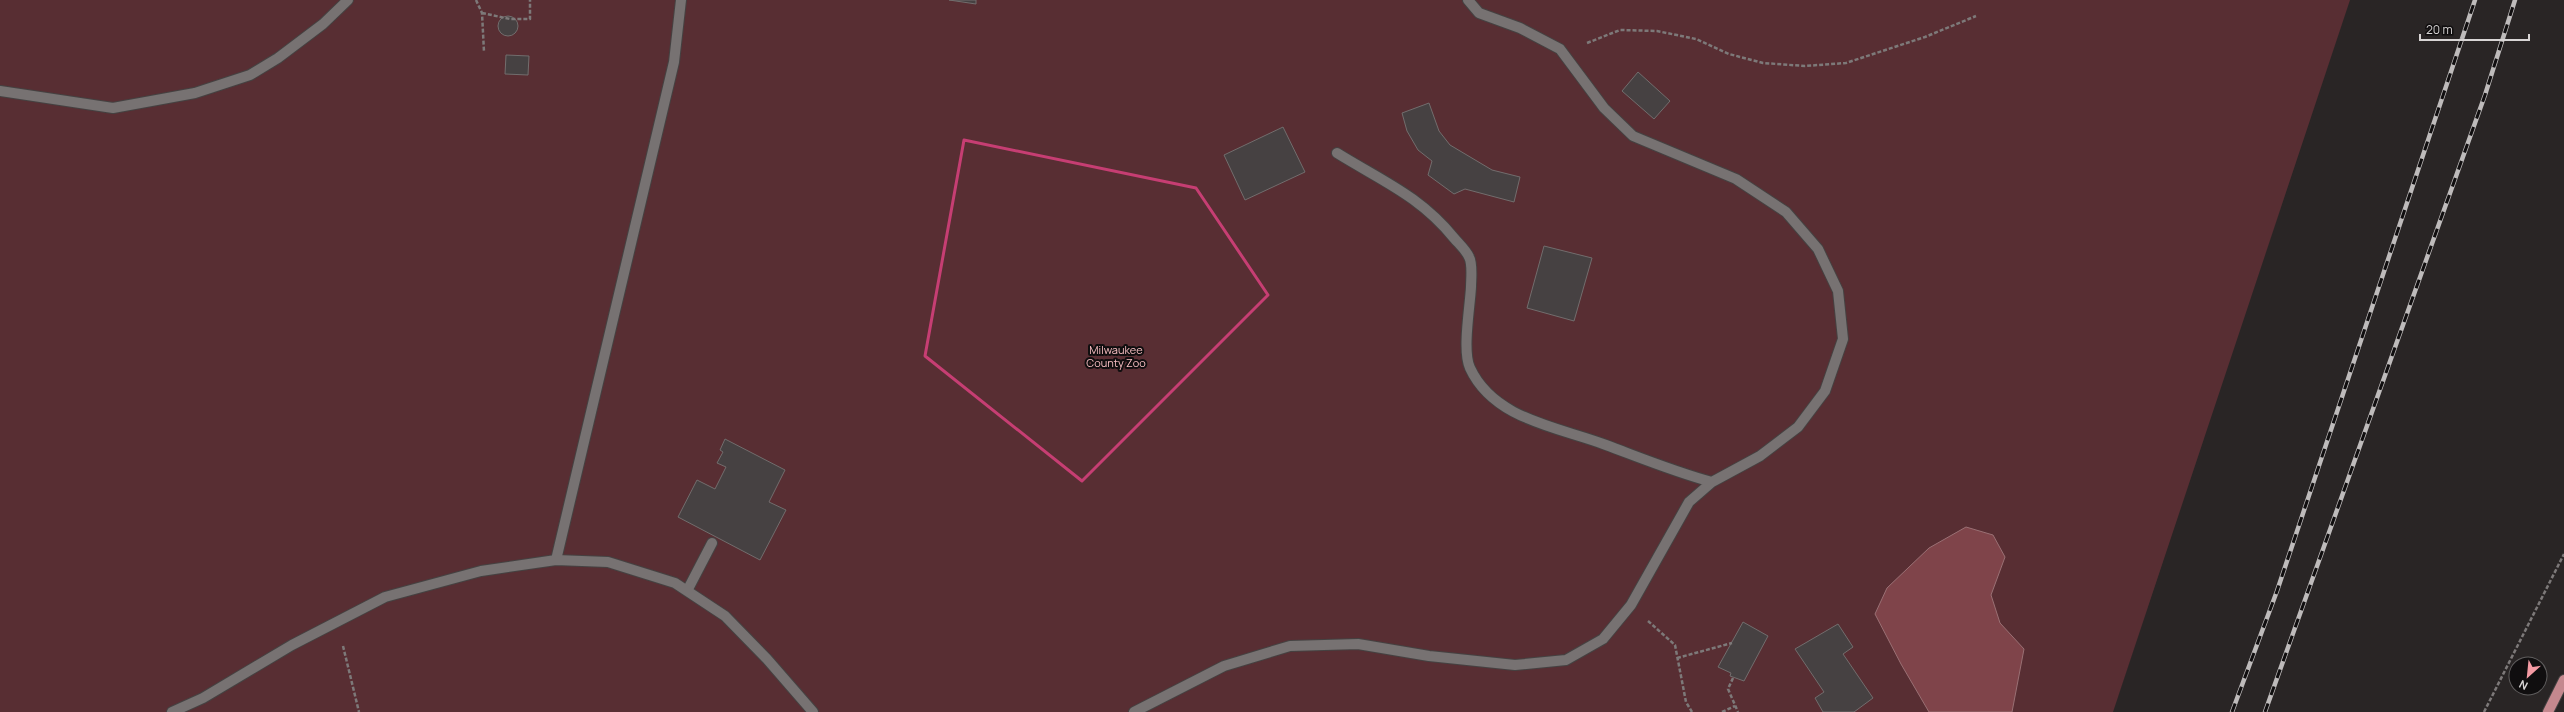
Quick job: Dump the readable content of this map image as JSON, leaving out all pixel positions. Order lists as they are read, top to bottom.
{
  "parks": ["Milwaukee County Zoo"],
  "scale_bar": "20 m",
  "north": "bottom left"
}
